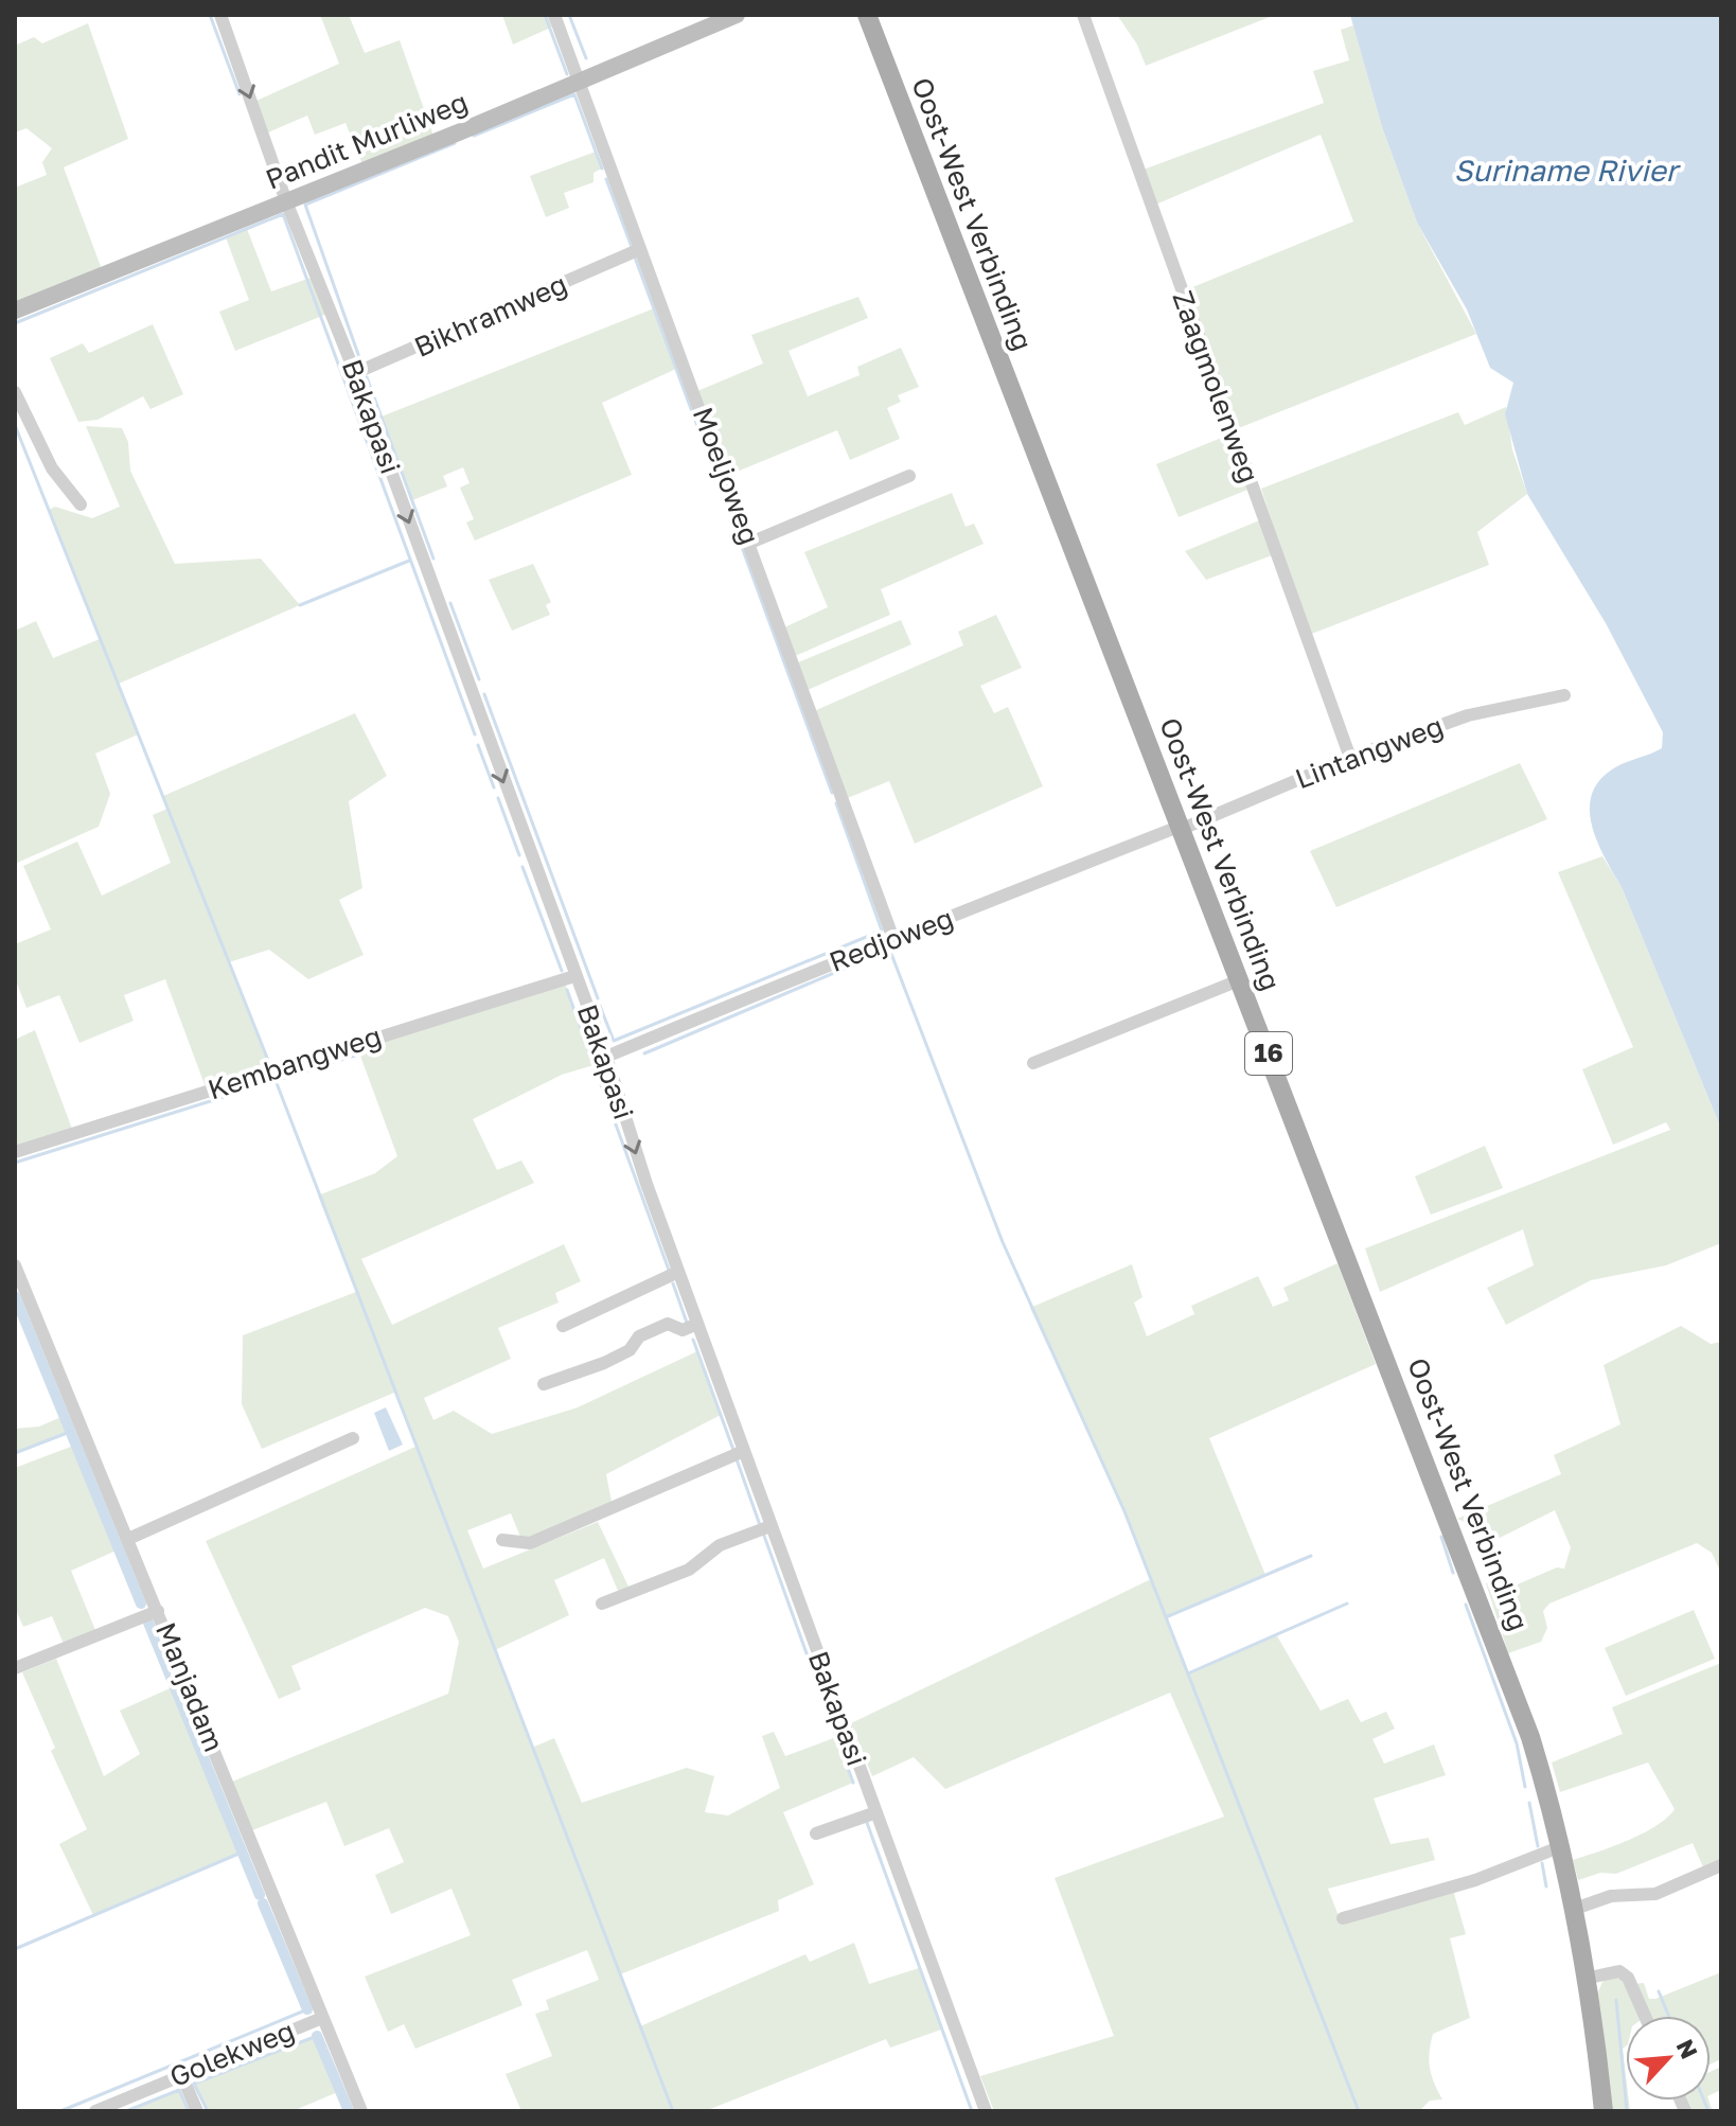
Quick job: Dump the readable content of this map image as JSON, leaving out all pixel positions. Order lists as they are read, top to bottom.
{
  "streets": {
    "main road": ["Oost-West Verbinding", "16"],
    "street": [
      "Pandit Murliweg",
      "Bikhramweg",
      "Zaagmolenweg",
      "Bakapasi",
      "Moeljoweg",
      "Lintangweg",
      "Redjoweg",
      "Kembangweg",
      "Manjadam",
      "Golekweg"
    ]
  },
  "crossings": [
    ["Pandit Murliweg", "Bakapasi"],
    ["Pandit Murliweg", "Moeljoweg"],
    ["Oost-West Verbinding", "Lintangweg"],
    ["Oost-West Verbinding", "Redjoweg"],
    ["Bikhramweg", "Bakapasi"],
    ["Bikhramweg", "Moeljoweg"],
    ["Zaagmolenweg", "Lintangweg"],
    ["Bakapasi", "Redjoweg"],
    ["Bakapasi", "Kembangweg"],
    ["Moeljoweg", "Redjoweg"],
    ["Lintangweg", "Redjoweg"],
    ["Manjadam", "Golekweg"]
  ],
  "one_way": ["Bakapasi"],
  "water": ["Suriname Rivier"],
  "north": "top right"
}
